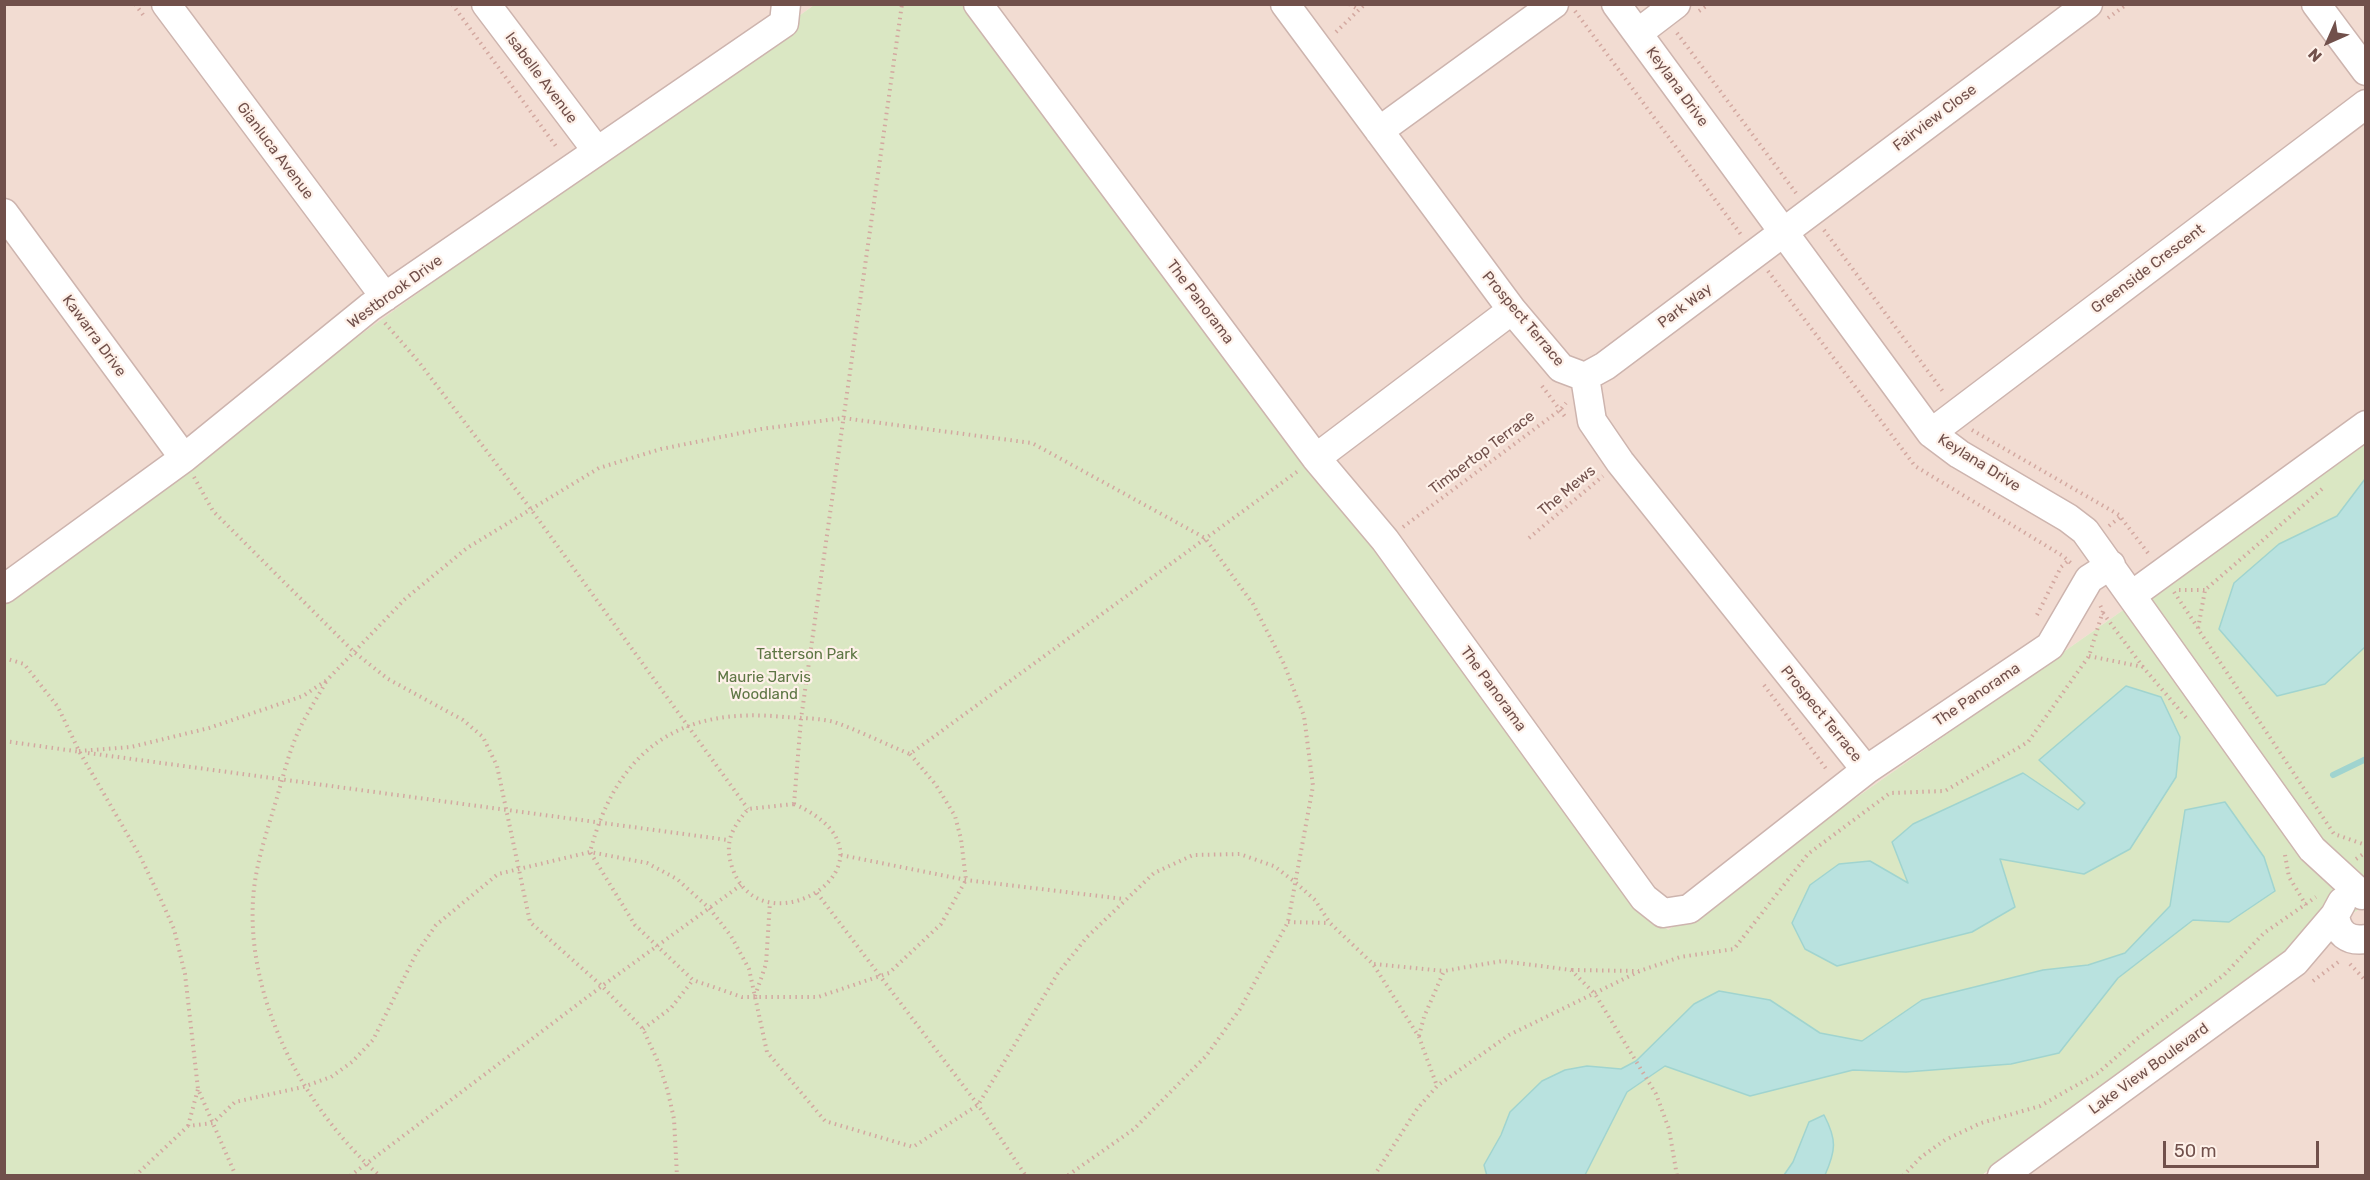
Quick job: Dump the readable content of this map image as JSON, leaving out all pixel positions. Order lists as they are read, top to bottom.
{
  "streets": {
    "street": [
      "Isabelle Avenue",
      "Keylana Drive",
      "Fairview Close",
      "Gianluca Avenue",
      "Greenside Crescent",
      "Westbrook Drive",
      "The Panorama",
      "Park Way",
      "Prospect Terrace",
      "Kawarra Drive",
      "Lake View Boulevard"
    ],
    "path": ["Timbertop Terrace", "The Mews"]
  },
  "crossings": [
    ["Isabelle Avenue", "Westbrook Drive"],
    ["Keylana Drive", "Fairview Close"],
    ["Keylana Drive", "Greenside Crescent"],
    ["Keylana Drive", "The Panorama"],
    ["Keylana Drive", "Park Way"],
    ["Keylana Drive", "Lake View Boulevard"],
    ["Fairview Close", "Park Way"],
    ["Gianluca Avenue", "Westbrook Drive"],
    ["Westbrook Drive", "Kawarra Drive"],
    ["The Panorama", "Prospect Terrace"],
    ["The Panorama", "Timbertop Terrace"],
    ["Park Way", "Prospect Terrace"],
    ["Park Way", "Timbertop Terrace"],
    ["Prospect Terrace", "Timbertop Terrace"],
    ["Prospect Terrace", "The Mews"]
  ],
  "parks": ["Tatterson Park", "Maurie Jarvis Woodland"],
  "scale_bar": "50 m",
  "north": "bottom left"
}
